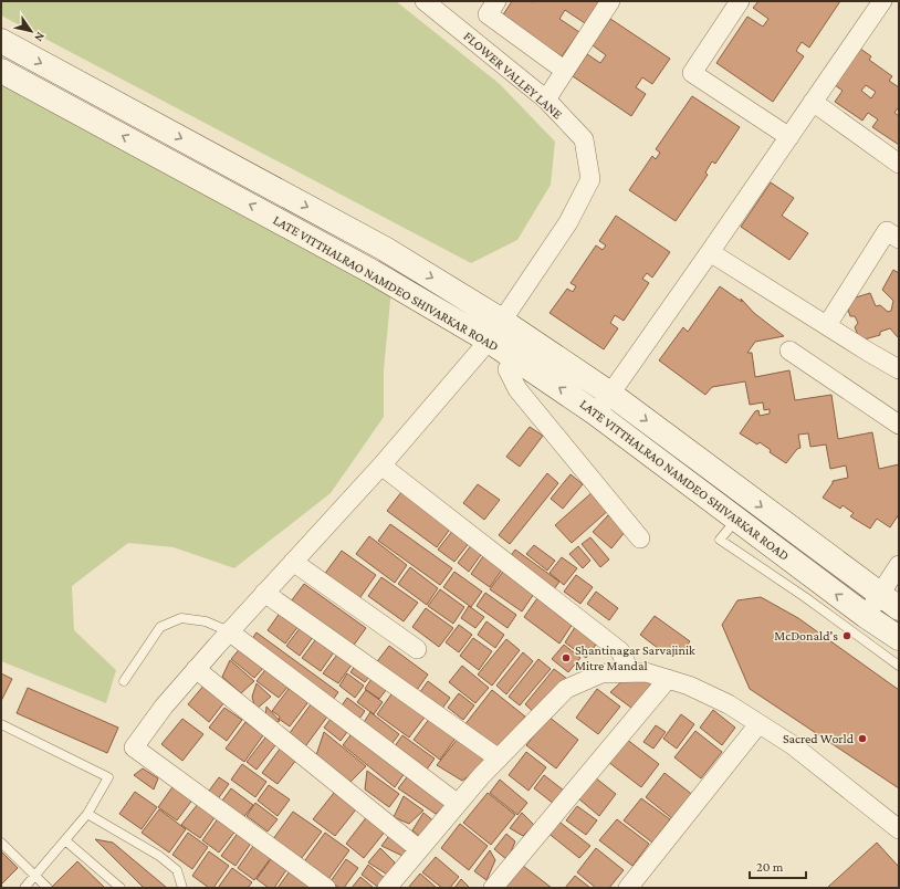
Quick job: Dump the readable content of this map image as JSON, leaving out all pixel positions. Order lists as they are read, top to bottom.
{
  "streets": {
    "main road": ["LATE VITTHALRAO NAMDEO SHIVARKAR ROAD"],
    "street": ["FLOWER VALLEY LANE"]
  },
  "crossings": [
    ["FLOWER VALLEY LANE", "LATE VITTHALRAO NAMDEO SHIVARKAR ROAD"]
  ],
  "places": ["McDonald's", "Shantinagar Sarvajinik Mitre Mandal", "Sacred World"],
  "scale_bar": "20 m",
  "north": "bottom right"
}
